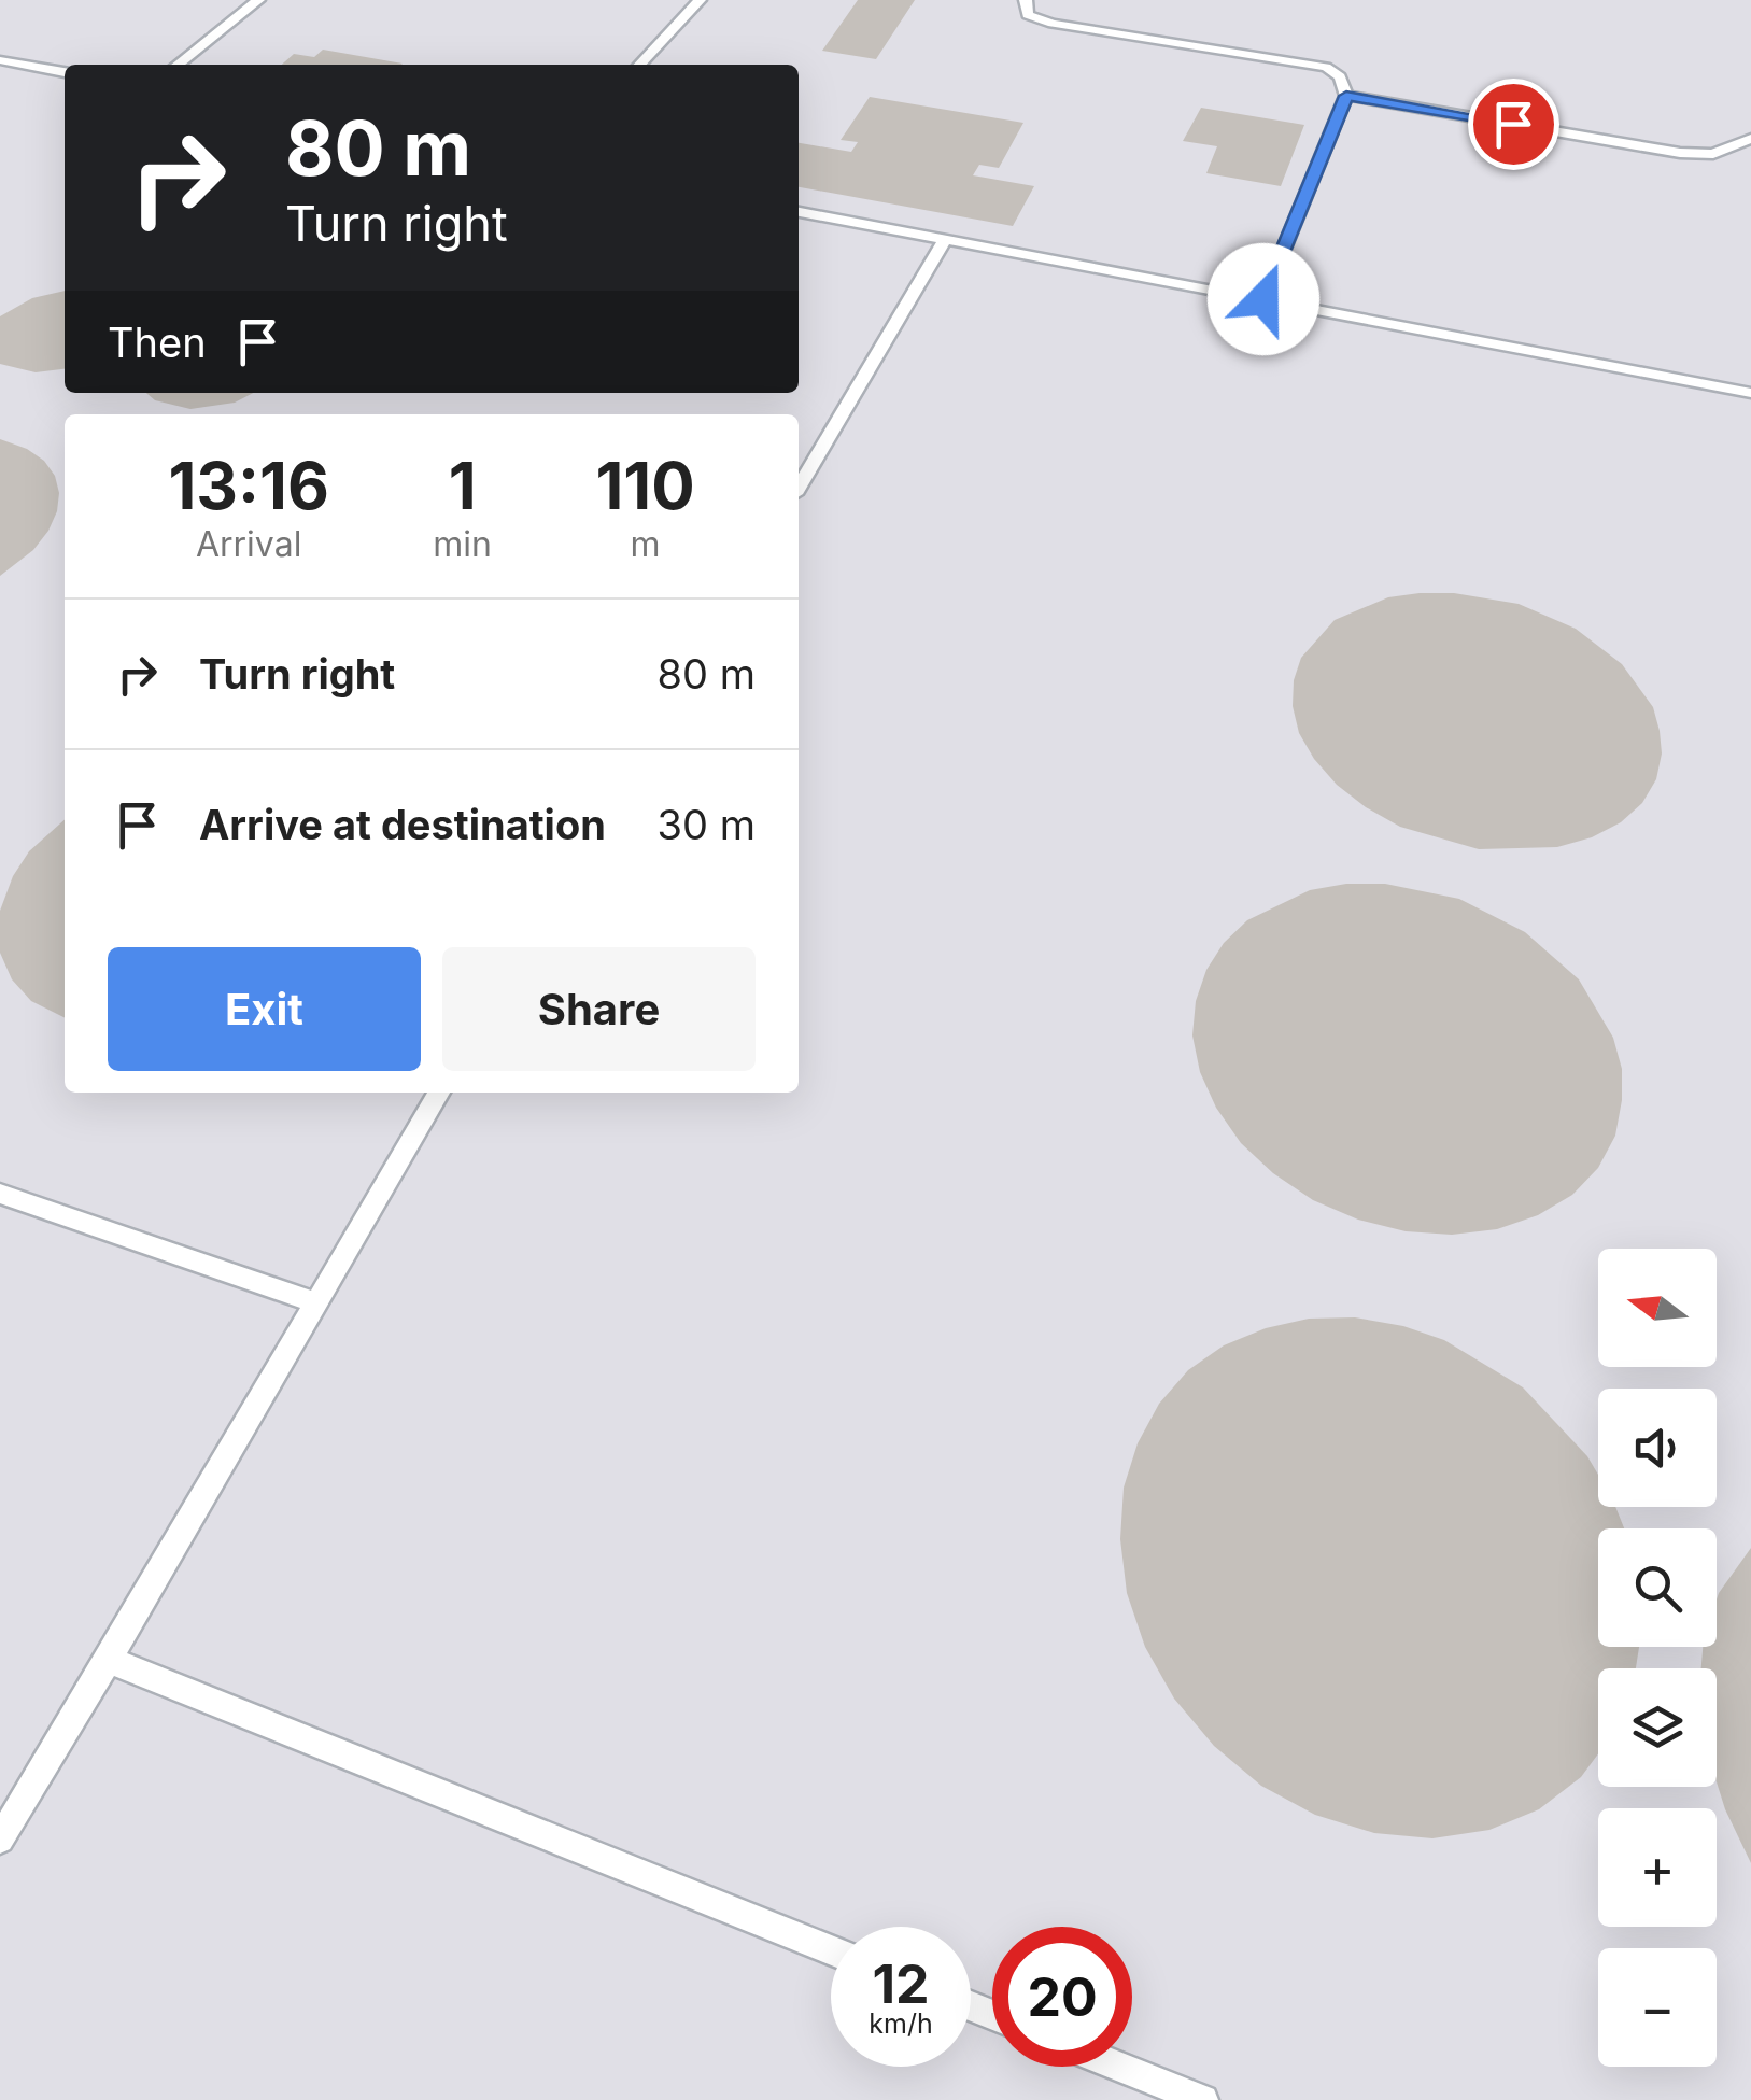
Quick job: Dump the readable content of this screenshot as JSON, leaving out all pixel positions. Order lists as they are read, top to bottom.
{
  "north": "left",
  "page": {
    "turn": ["80 m", "Turn right"],
    "then": "Then",
    "eta": [
      "13:16",
      "Arrival",
      "1",
      "min",
      "110",
      "m"
    ],
    "list": [
      {
        "name": "Turn right",
        "value": "80 m"
      },
      {
        "name": "Arrive at destination",
        "value": "30 m"
      }
    ],
    "buttons": ["Exit", "Share"],
    "map_buttons": ["+", "−"],
    "speed": "12 km/h",
    "limit": "20"
  }
}
